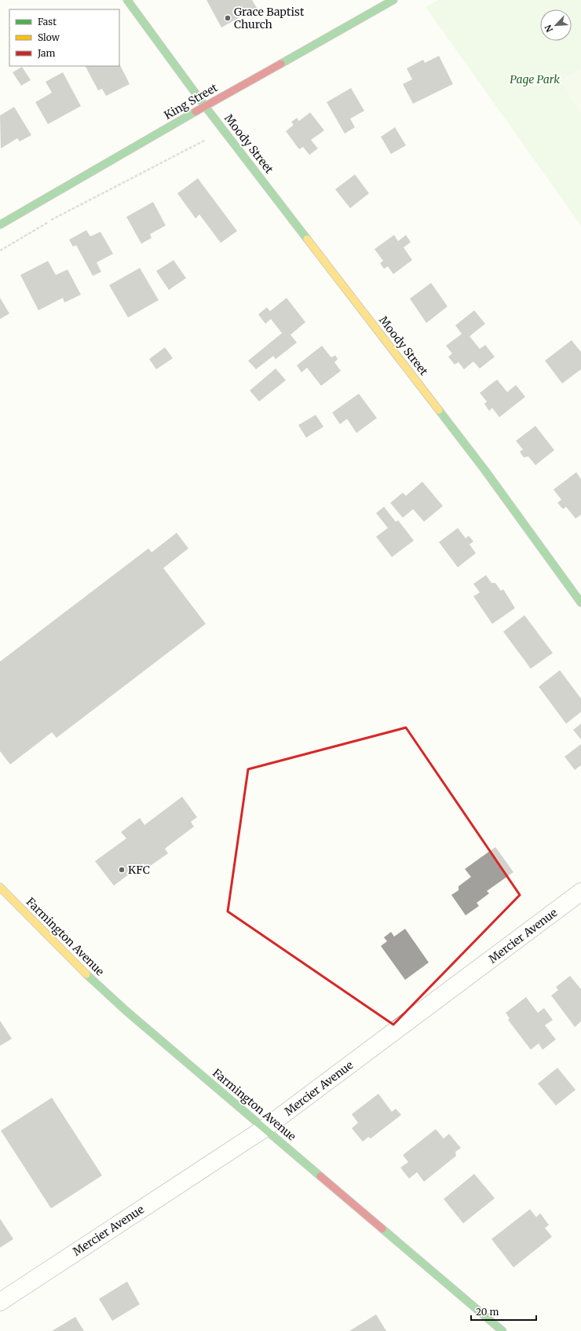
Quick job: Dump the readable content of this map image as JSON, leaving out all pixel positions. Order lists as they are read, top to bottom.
{
  "streets": {
    "main road": ["King Street", "Moody Street", "Farmington Avenue"],
    "street": ["Mercier Avenue"]
  },
  "crossings": [
    ["King Street", "Moody Street"],
    ["Mercier Avenue", "Farmington Avenue"]
  ],
  "parks": ["Page Park"],
  "places": ["Grace Baptist Church", "KFC"],
  "legend": ["Fast", "Slow", "Jam"],
  "scale_bar": "20 m",
  "north": "bottom left"
}
